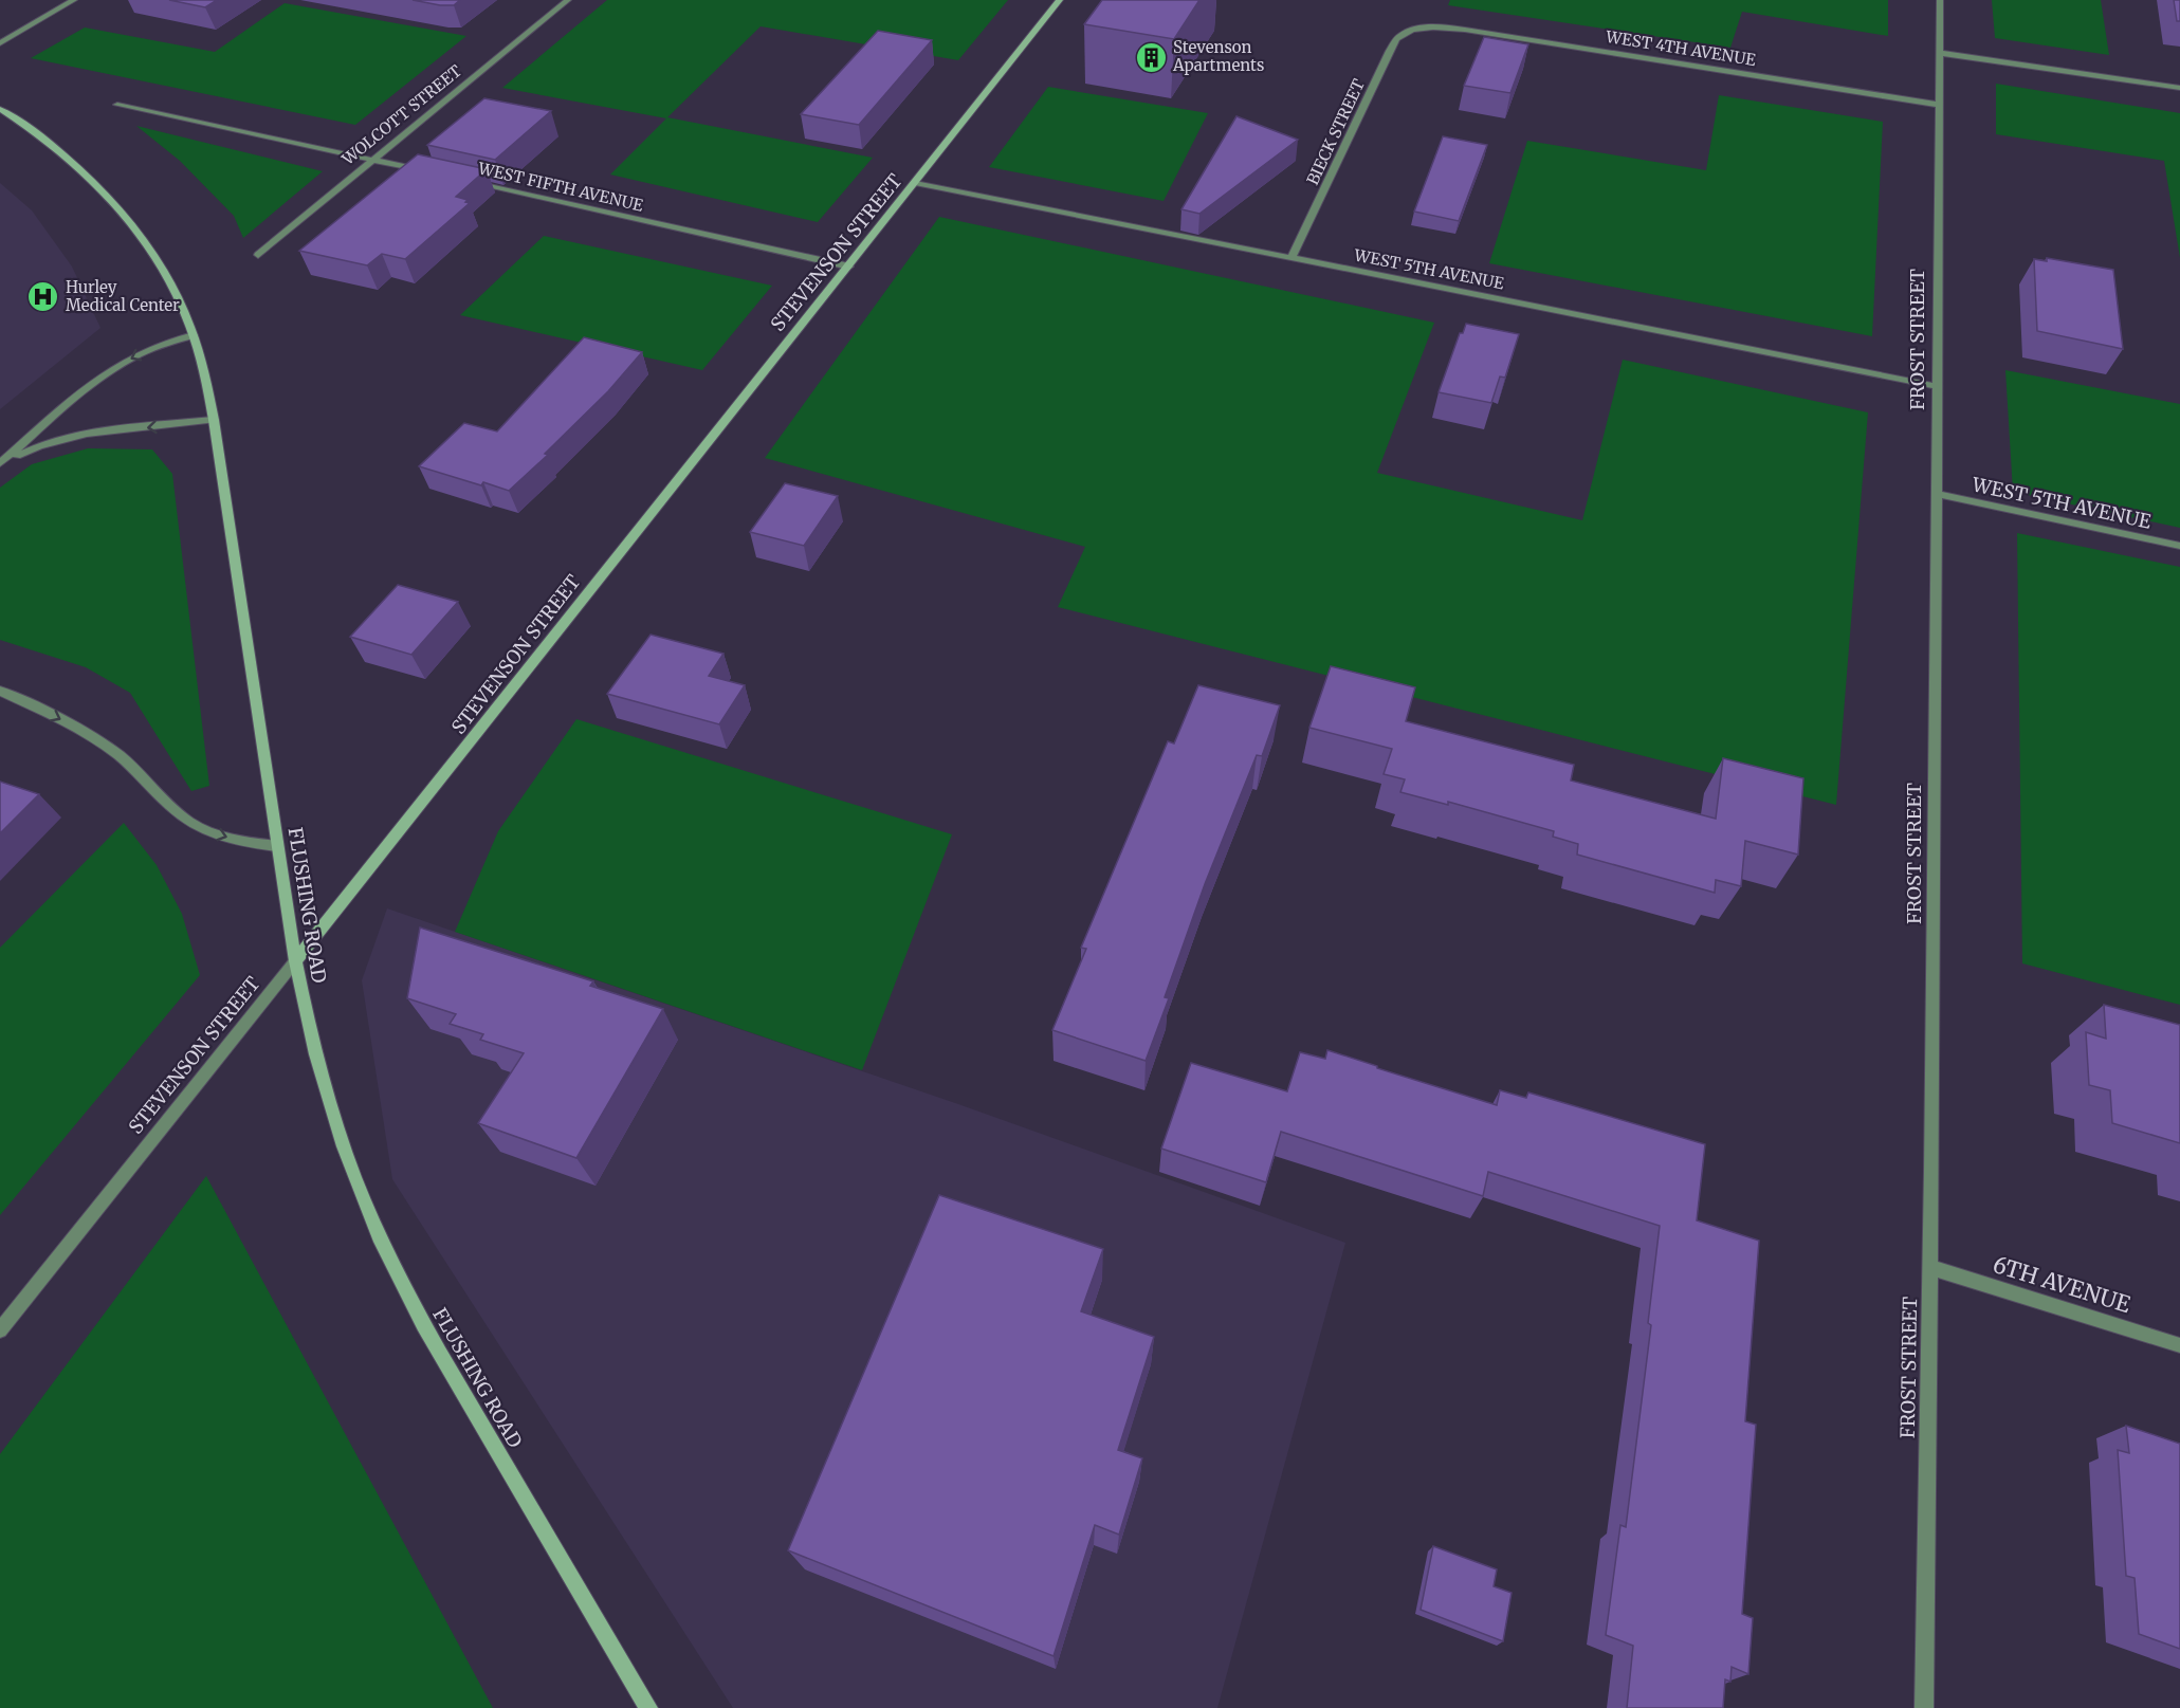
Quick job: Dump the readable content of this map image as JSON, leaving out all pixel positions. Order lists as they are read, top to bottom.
{
  "streets": {
    "main road": ["STEVENSON STREET", "FLUSHING ROAD"],
    "street": [
      "WEST 4TH AVENUE",
      "WOLCOTT STREET",
      "BIECK STREET",
      "WEST FIFTH AVENUE",
      "WEST 5TH AVENUE",
      "FROST STREET",
      "6TH AVENUE"
    ]
  },
  "crossings": [
    ["WEST 4TH AVENUE", "BIECK STREET"],
    ["WEST 4TH AVENUE", "FROST STREET"],
    ["BIECK STREET", "WEST 5TH AVENUE"],
    ["WEST FIFTH AVENUE", "STEVENSON STREET"],
    ["STEVENSON STREET", "WEST 5TH AVENUE"],
    ["STEVENSON STREET", "FLUSHING ROAD"],
    ["WEST 5TH AVENUE", "FROST STREET"],
    ["FROST STREET", "6TH AVENUE"]
  ],
  "places": {
    "building": ["Stevenson Apartments"],
    "hospital": ["Hurley Medical Center"]
  }
}
